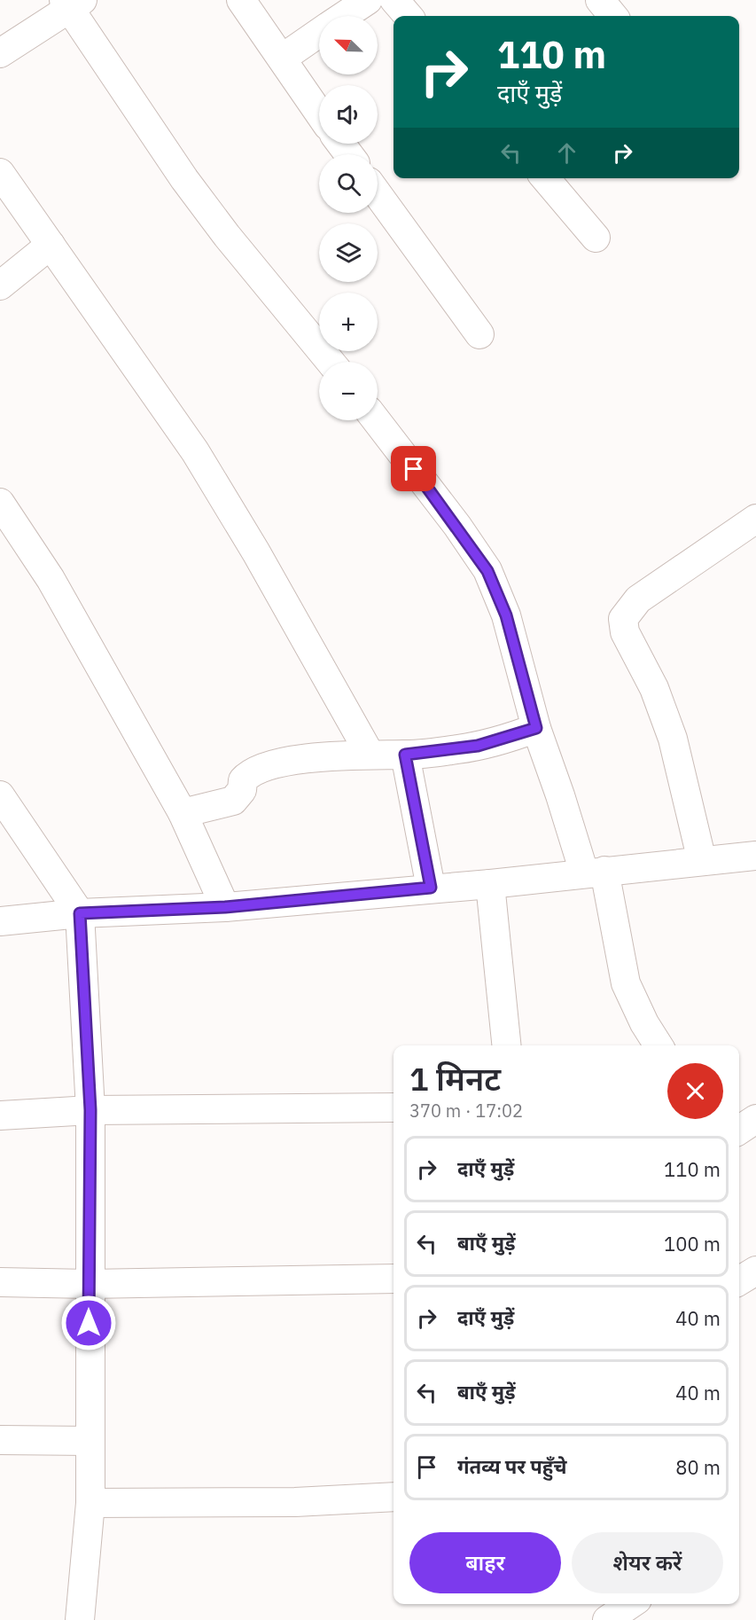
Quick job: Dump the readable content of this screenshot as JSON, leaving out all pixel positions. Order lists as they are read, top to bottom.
{
  "north": "top left",
  "page": {
    "map_buttons": ["+", "−"],
    "turn": ["110 m", "दाएँ मुड़ें"],
    "heading": ["1 मिनट", "370 m · 17:02"],
    "list": [
      {
        "name": "दाएँ मुड़ें",
        "value": "110 m"
      },
      {
        "name": "बाएँ मुड़ें",
        "value": "100 m"
      },
      {
        "name": "दाएँ मुड़ें",
        "value": "40 m"
      },
      {
        "name": "बाएँ मुड़ें",
        "value": "40 m"
      },
      {
        "name": "गंतव्य पर पहुँचे",
        "value": "80 m"
      }
    ],
    "buttons": ["बाहर", "शेयर करें"]
  }
}
